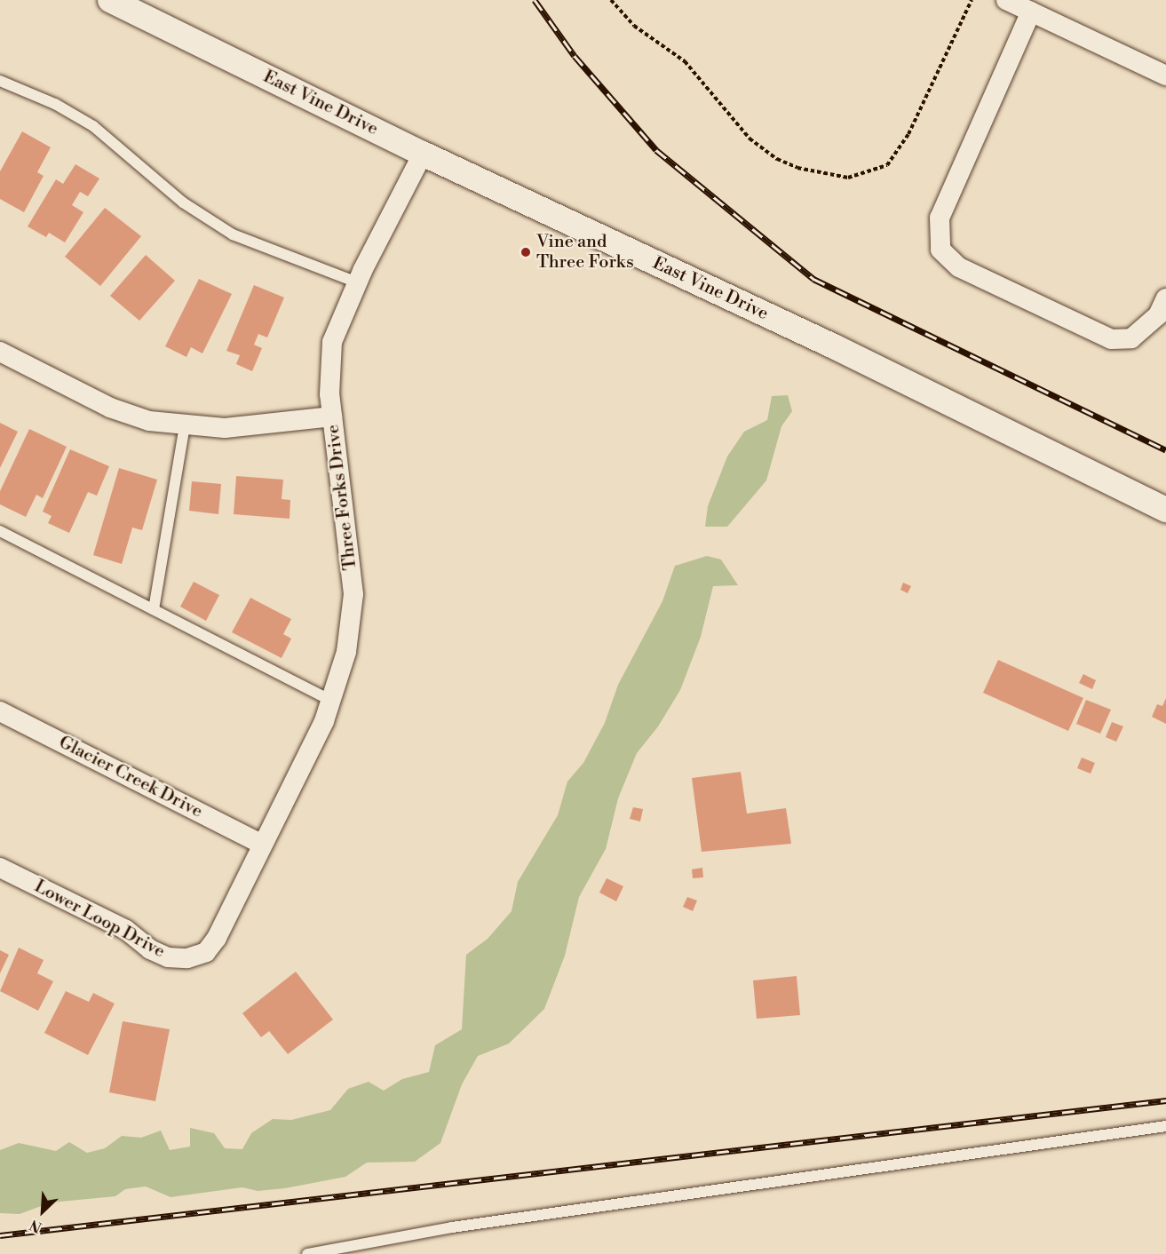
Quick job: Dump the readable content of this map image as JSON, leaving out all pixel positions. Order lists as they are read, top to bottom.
{
  "streets": {
    "street": [
      "East Vine Drive",
      "Three Forks Drive",
      "Glacier Creek Drive",
      "Lower Loop Drive"
    ]
  },
  "crossings": [
    ["East Vine Drive", "Three Forks Drive"],
    ["Three Forks Drive", "Glacier Creek Drive"],
    ["Three Forks Drive", "Lower Loop Drive"],
    ["Glacier Creek Drive", "Lower Loop Drive"]
  ],
  "places": ["Vine and Three Forks"],
  "north": "bottom left"
}
